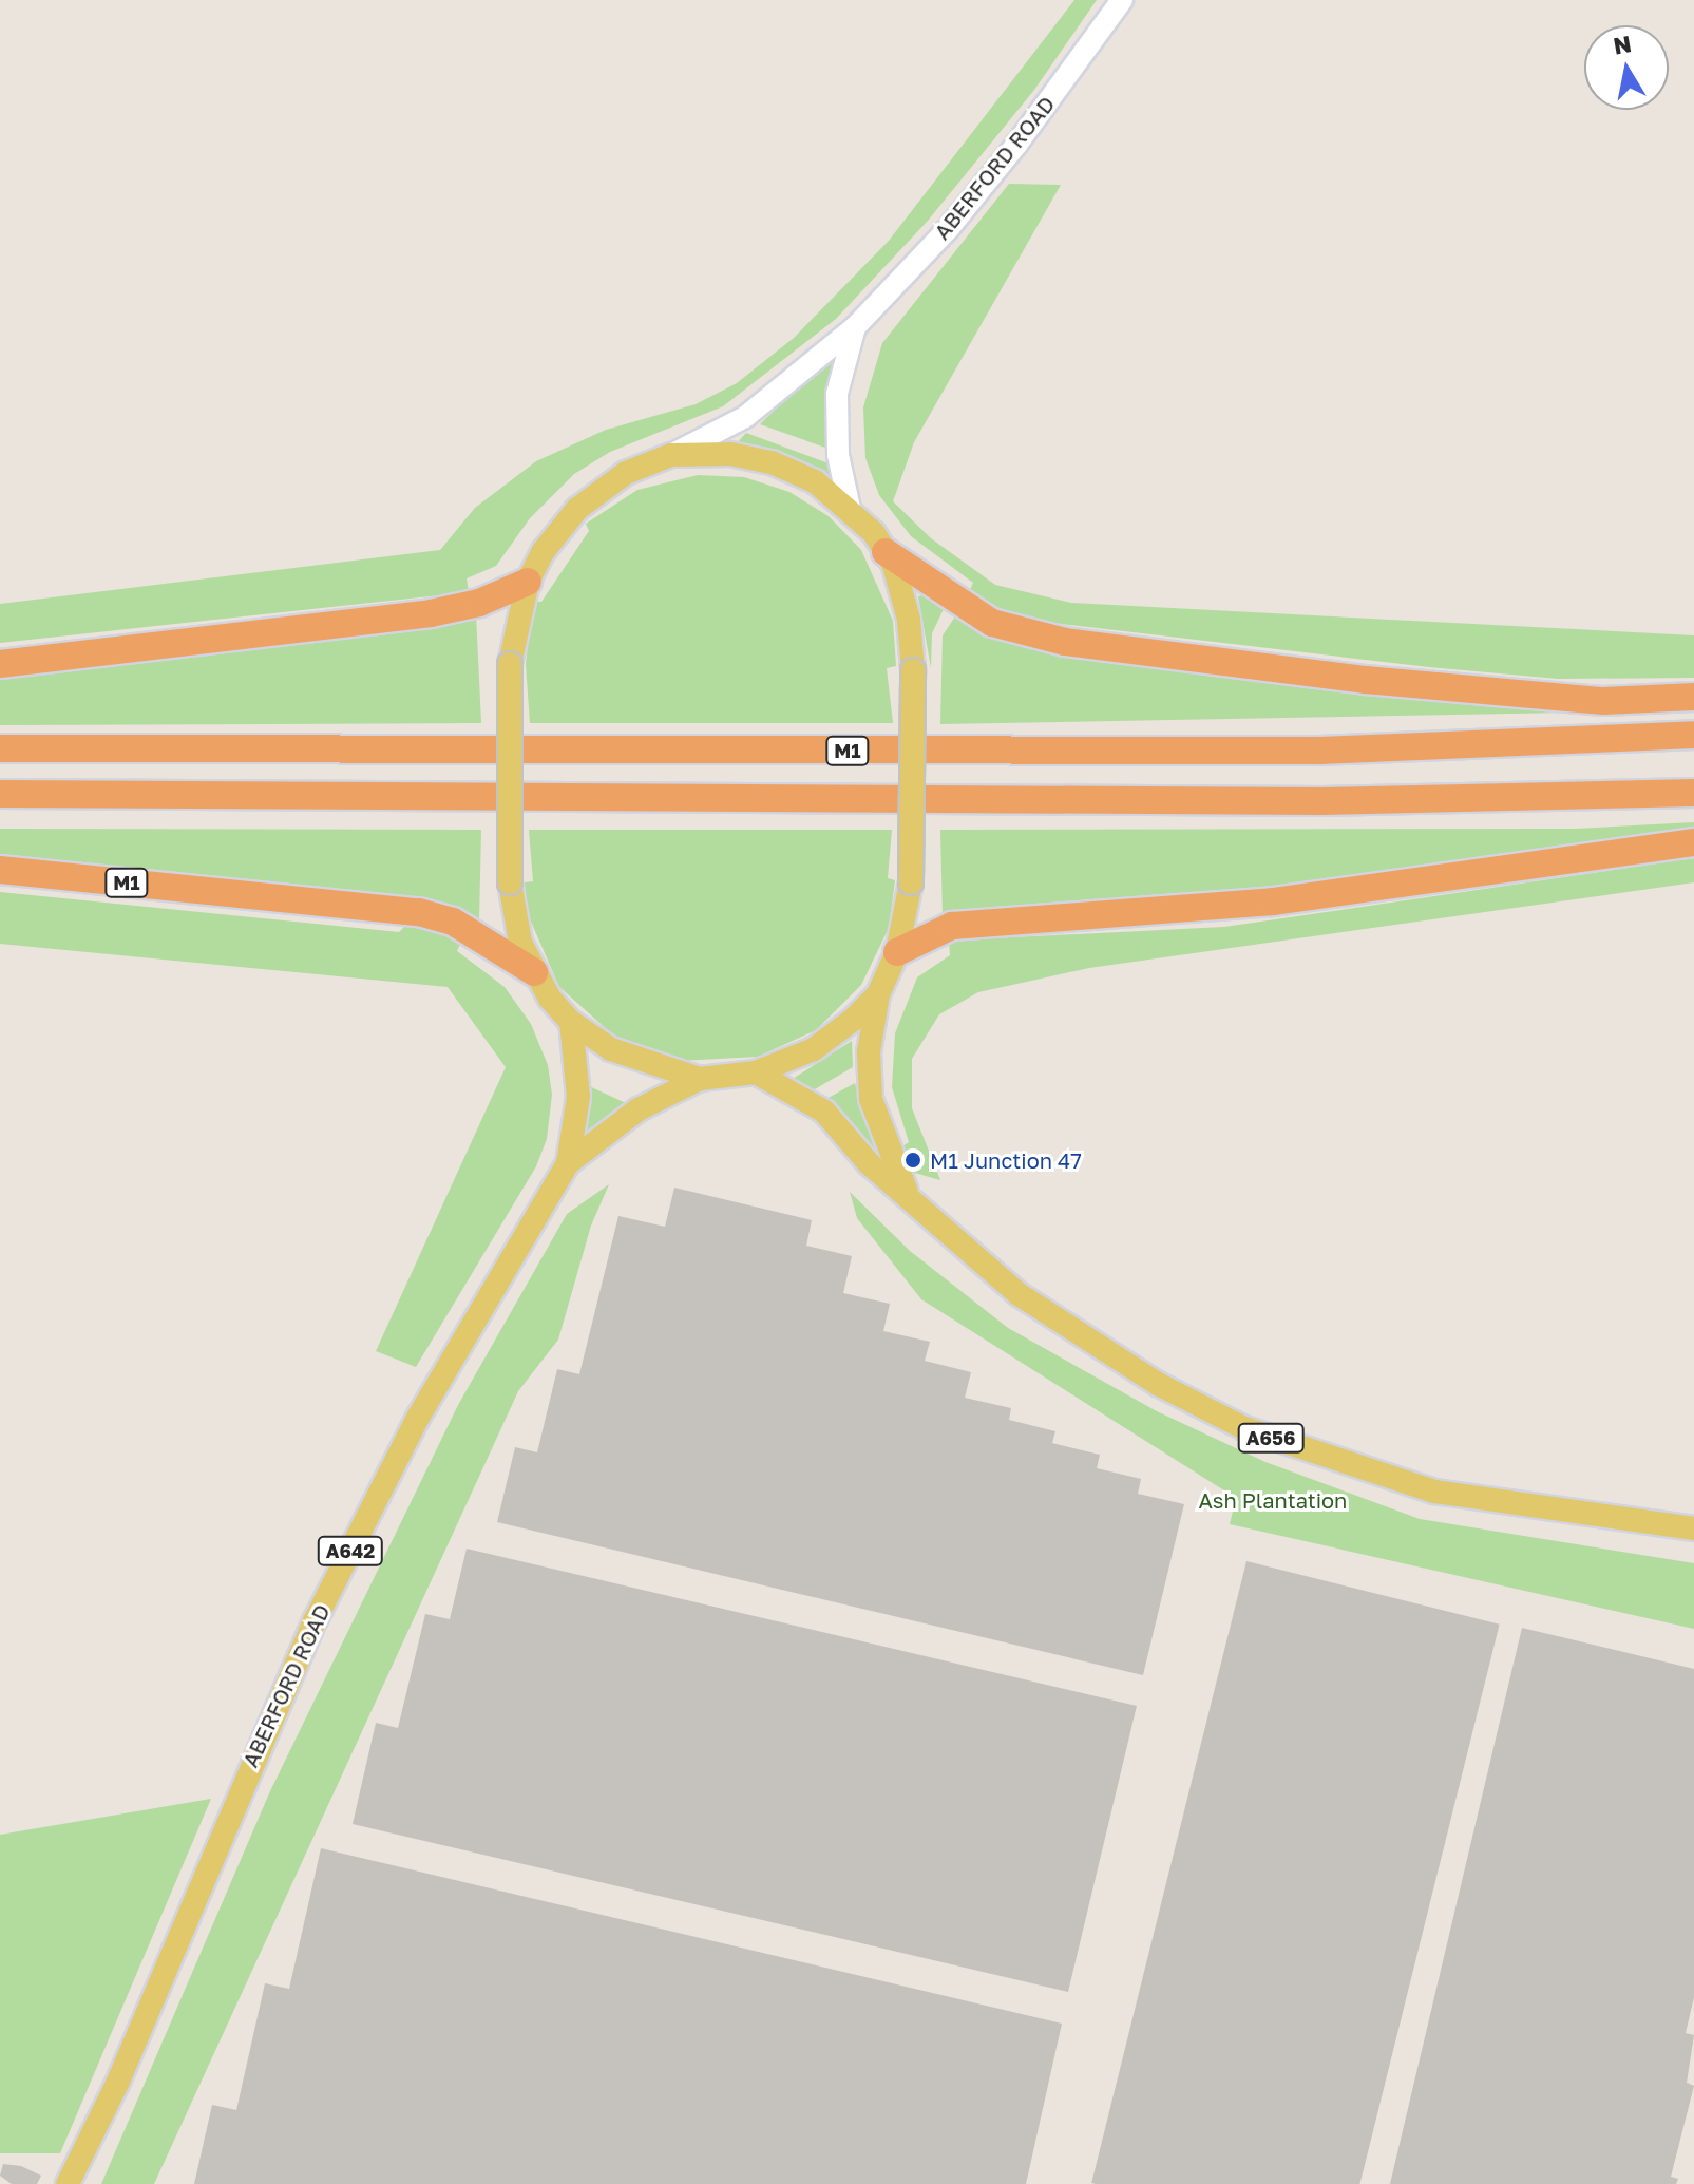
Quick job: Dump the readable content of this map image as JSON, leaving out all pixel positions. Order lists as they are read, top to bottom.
{
  "streets": {
    "highway": ["M1"],
    "main road": ["ABERFORD ROAD", "A656", "A642"]
  },
  "parks": ["Ash Plantation"],
  "places": ["M1 Junction 47"],
  "north": "top"
}
